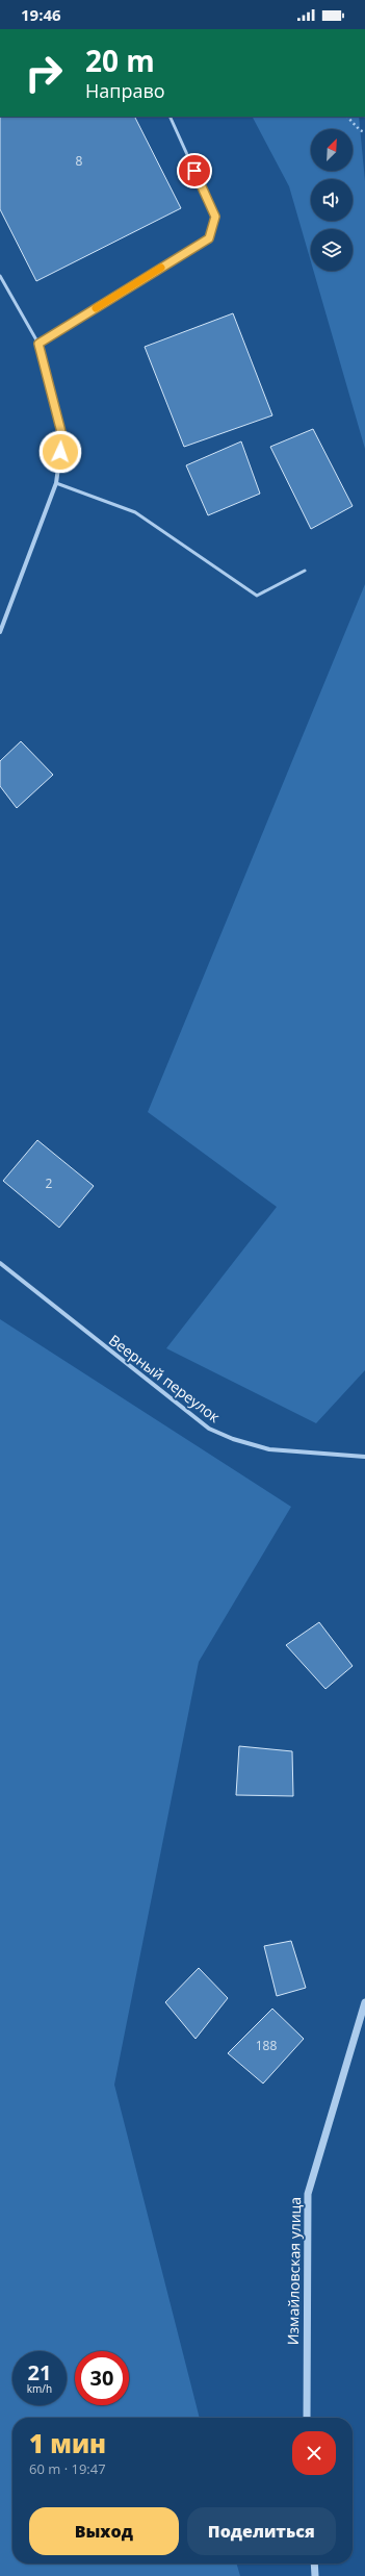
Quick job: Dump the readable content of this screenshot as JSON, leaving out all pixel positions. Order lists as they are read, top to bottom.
{
  "streets": {
    "street": ["Веерный переулок", "Измайловская улица"]
  },
  "house_numbers": ["8", "2", "188"],
  "north": "top right",
  "page": {
    "status": "19:46",
    "turn": ["20 m", "Направо"],
    "speed": "21 km/h",
    "limit": "30",
    "heading": ["1 мин", "60 m · 19:47"],
    "buttons": ["Выход", "Поделиться"]
  }
}
